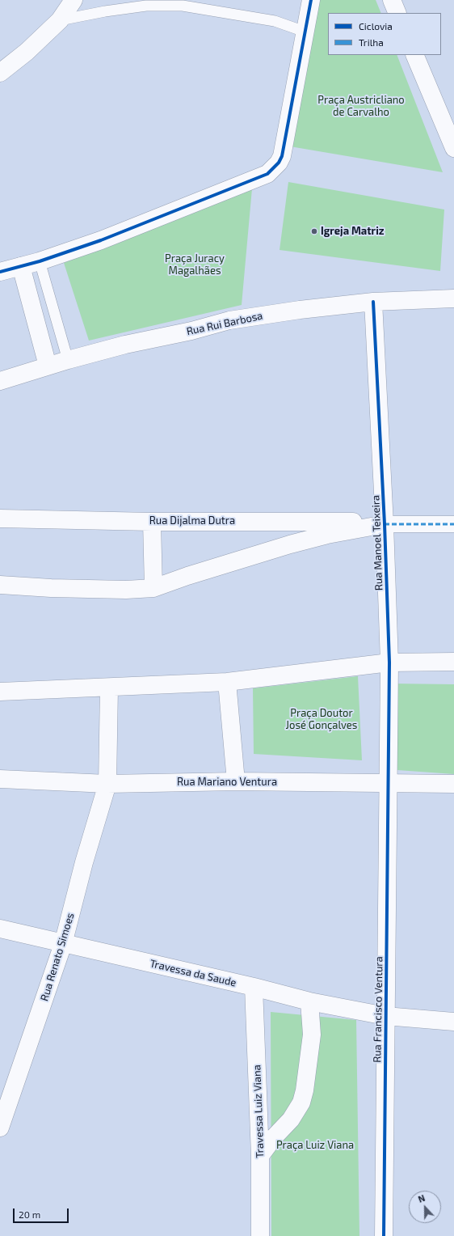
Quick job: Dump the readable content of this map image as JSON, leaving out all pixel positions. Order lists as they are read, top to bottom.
{
  "streets": {
    "street": [
      "Rua Rui Barbosa",
      "Rua Dijalma Dutra",
      "Rua Manoel Teixeira",
      "Rua Mariano Ventura",
      "Rua Renato Simoes",
      "Travessa da Saude",
      "Rua Francisco Ventura",
      "Travessa Luiz Viana"
    ]
  },
  "crossings": [
    ["Rua Rui Barbosa", "Rua Manoel Teixeira"],
    ["Rua Dijalma Dutra", "Rua Manoel Teixeira"],
    ["Rua Manoel Teixeira", "Rua Mariano Ventura"],
    ["Rua Manoel Teixeira", "Rua Francisco Ventura"],
    ["Rua Mariano Ventura", "Rua Renato Simoes"],
    ["Rua Mariano Ventura", "Rua Francisco Ventura"],
    ["Rua Renato Simoes", "Travessa da Saude"],
    ["Travessa da Saude", "Rua Francisco Ventura"],
    ["Travessa da Saude", "Travessa Luiz Viana"]
  ],
  "parks": [
    "Praça Austricliano de Carvalho",
    "Praça Juracy Magalhães",
    "Praça Doutor José Gonçalves",
    "Praça Luiz Viana"
  ],
  "places": ["Igreja Matriz"],
  "legend": ["Ciclovia", "Trilha"],
  "scale_bar": "20 m",
  "north": "top"
}
